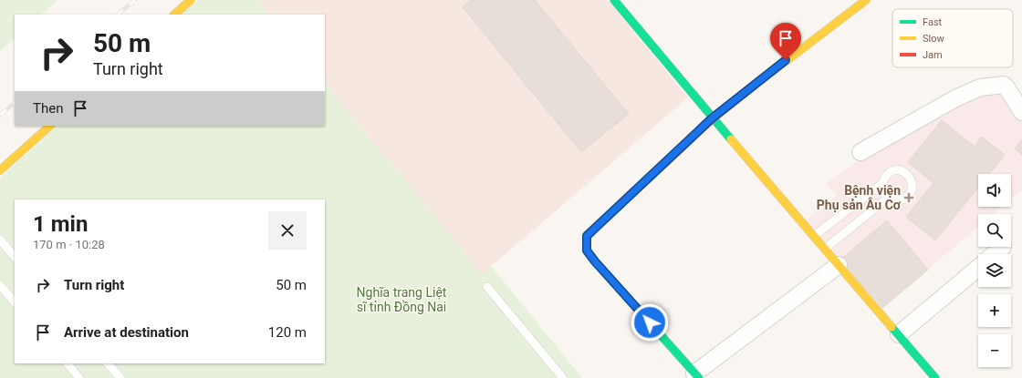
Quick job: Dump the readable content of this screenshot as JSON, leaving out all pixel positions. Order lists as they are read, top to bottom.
{
  "parks": ["Nghĩa trang Liệt sĩ tỉnh Đồng Nai"],
  "places": {
    "health": ["Bệnh viện Phụ sản Âu Cơ"]
  },
  "legend": ["Fast", "Slow", "Jam"],
  "page": {
    "turn": ["50 m", "Turn right"],
    "then": "Then",
    "map_buttons": ["+", "−"],
    "heading": ["1 min", "170 m · 10:28"],
    "list": [
      {
        "name": "Turn right",
        "value": "50 m"
      },
      {
        "name": "Arrive at destination",
        "value": "120 m"
      }
    ]
  }
}
